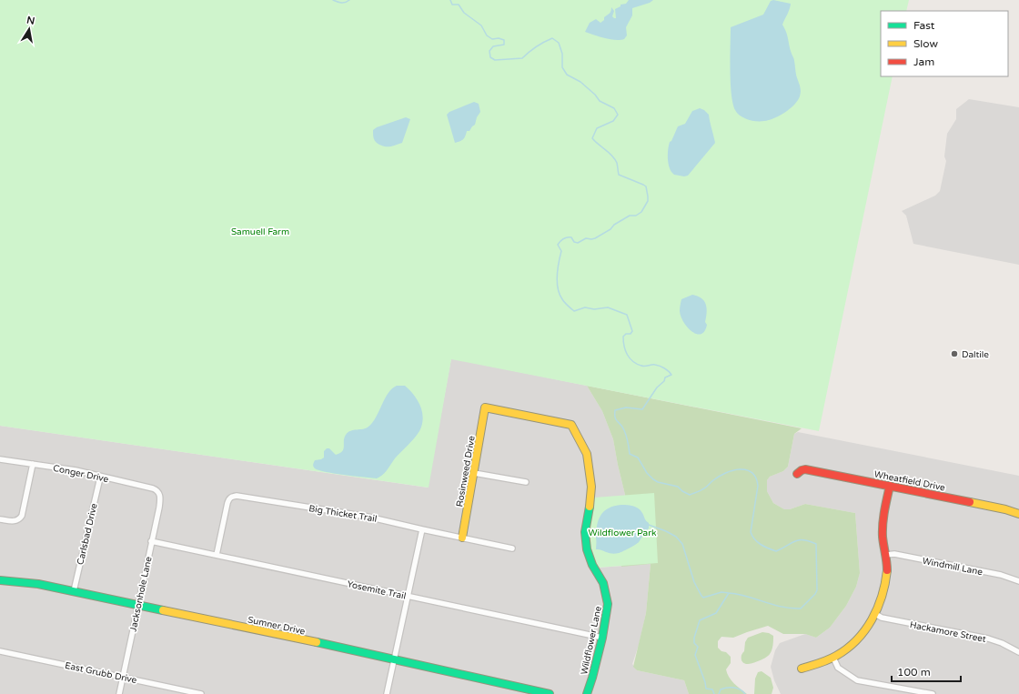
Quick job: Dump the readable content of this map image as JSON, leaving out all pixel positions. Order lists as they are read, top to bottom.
{
  "streets": {
    "street": [
      "Rosinweed Drive",
      "Conger Drive",
      "Wheatfield Drive",
      "Big Thicket Trail",
      "Carlsbad Drive",
      "Windmill Lane",
      "Yosemite Trail",
      "Jacksonhole Lane",
      "Sumner Drive",
      "Hackamore Street",
      "Wildflower Lane",
      "East Grubb Drive"
    ]
  },
  "crossings": [
    ["Rosinweed Drive", "Big Thicket Trail"],
    ["Rosinweed Drive", "Wildflower Lane"],
    ["Conger Drive", "Carlsbad Drive"],
    ["Conger Drive", "Jacksonhole Lane"],
    ["Big Thicket Trail", "Yosemite Trail"],
    ["Carlsbad Drive", "Sumner Drive"],
    ["Yosemite Trail", "Jacksonhole Lane"],
    ["Yosemite Trail", "Wildflower Lane"],
    ["Jacksonhole Lane", "Sumner Drive"],
    ["Jacksonhole Lane", "East Grubb Drive"]
  ],
  "parks": ["Samuell Farm", "Wildflower Park"],
  "places": ["Daltile"],
  "legend": ["Fast", "Slow", "Jam"],
  "scale_bar": "100 m",
  "north": "top"
}
